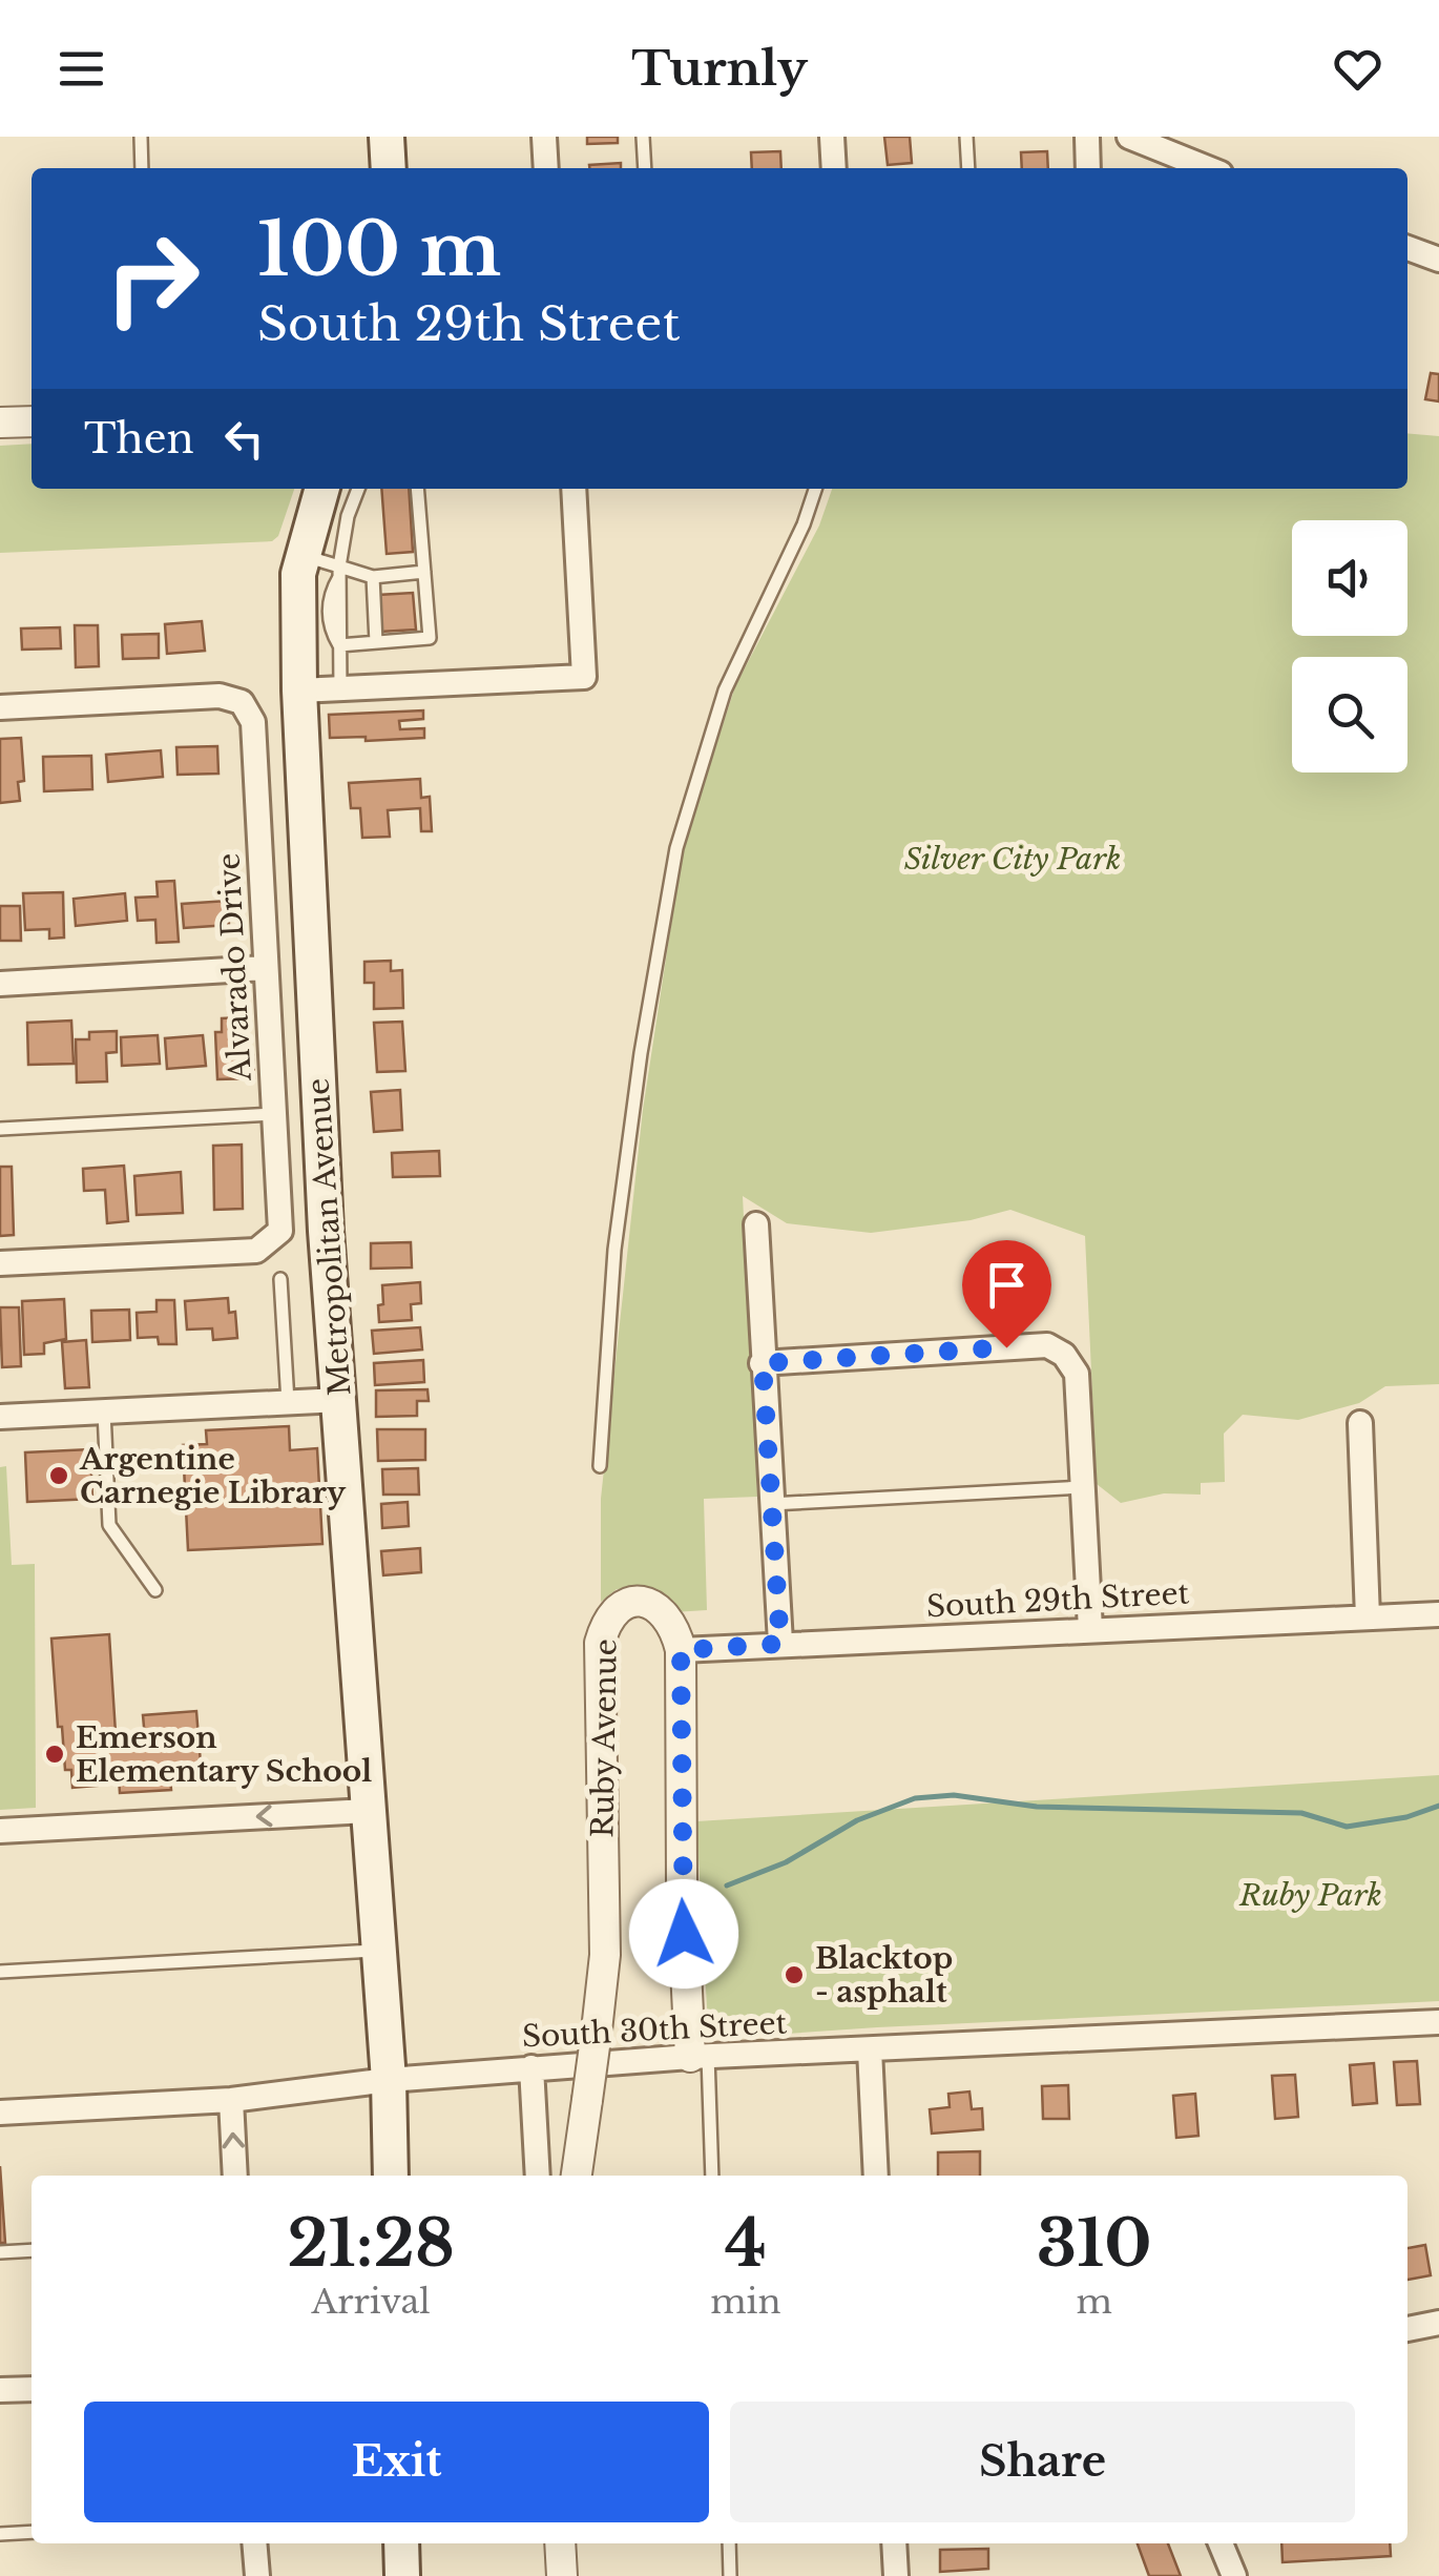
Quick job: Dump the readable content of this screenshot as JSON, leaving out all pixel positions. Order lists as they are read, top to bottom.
{
  "streets": {
    "main road": ["Metropolitan Avenue"],
    "street": [
      "Alvarado Drive",
      "South 29th Street",
      "Ruby Avenue",
      "South 30th Street"
    ]
  },
  "crossings": [
    ["Metropolitan Avenue", "South 30th Street"],
    ["South 29th Street", "Ruby Avenue"]
  ],
  "parks": ["Silver City Park", "Ruby Park"],
  "places": ["Argentine Carnegie Library", "Emerson Elementary School", "Blacktop - asphalt"],
  "page": {
    "header": "Turnly",
    "turn": ["100 m", "South 29th Street"],
    "then": "Then",
    "eta": [
      "21:28",
      "Arrival",
      "4",
      "min",
      "310",
      "m"
    ],
    "buttons": ["Exit", "Share"]
  }
}
